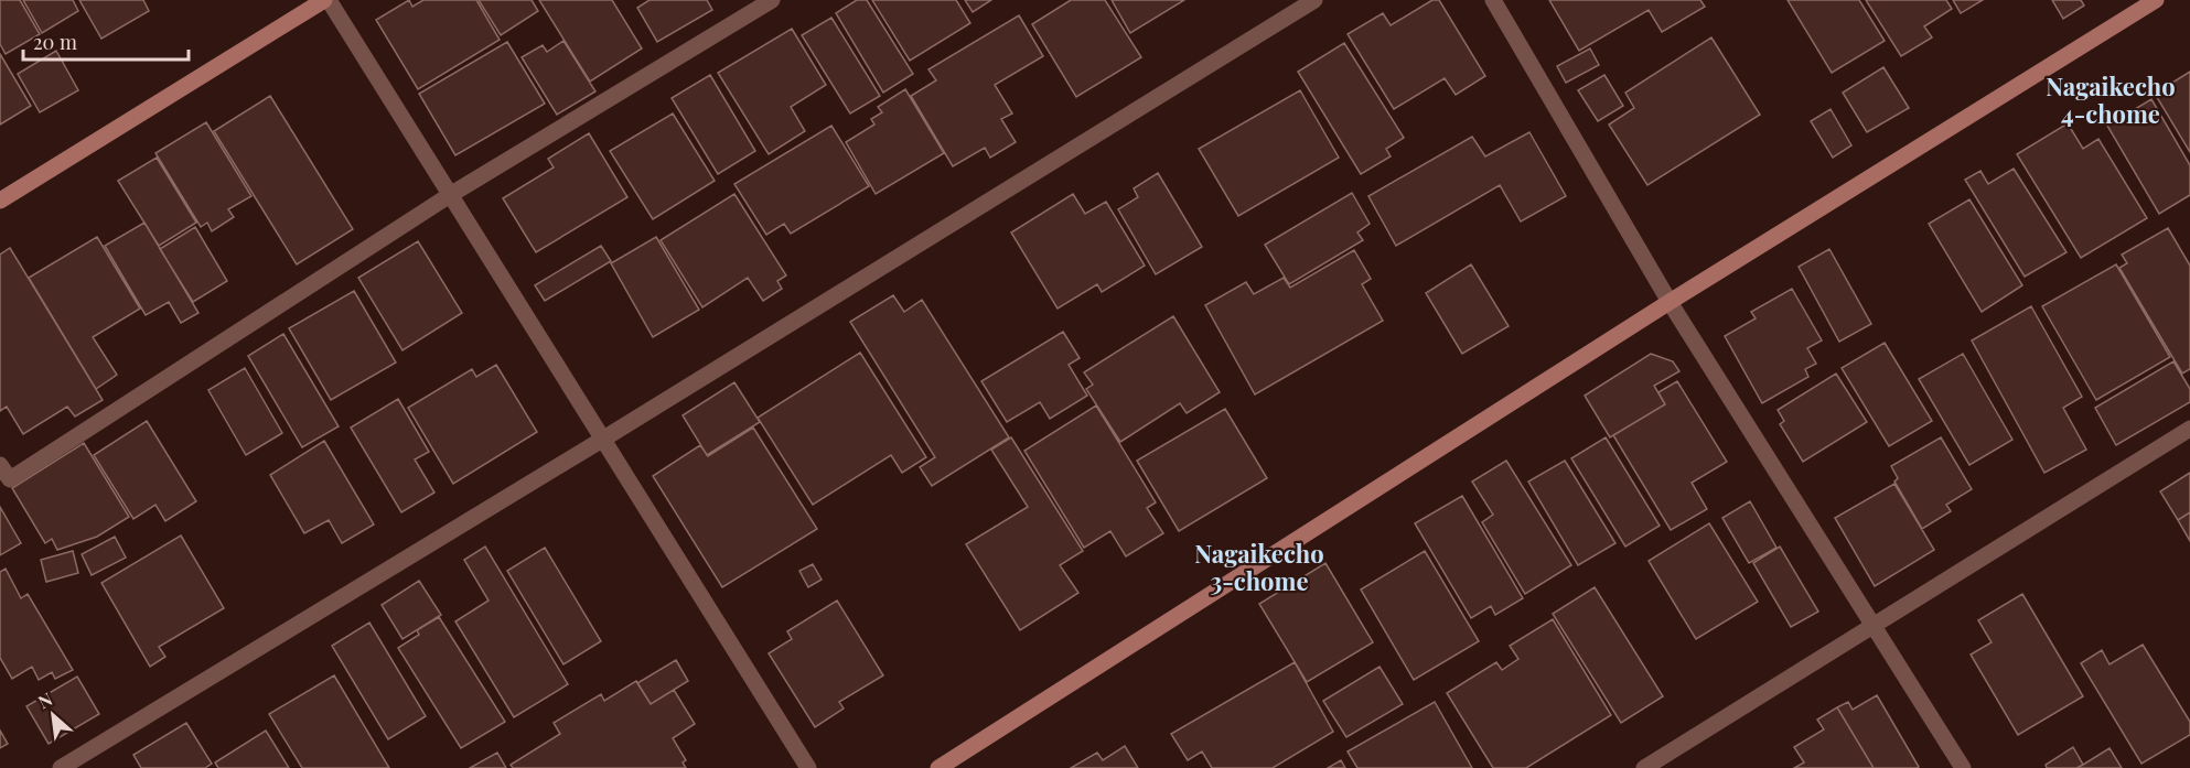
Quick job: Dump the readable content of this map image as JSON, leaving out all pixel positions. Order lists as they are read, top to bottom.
{
  "districts": ["Nagaikecho 4-chome", "Nagaikecho 3-chome"],
  "scale_bar": "20 m",
  "north": "top left"
}
